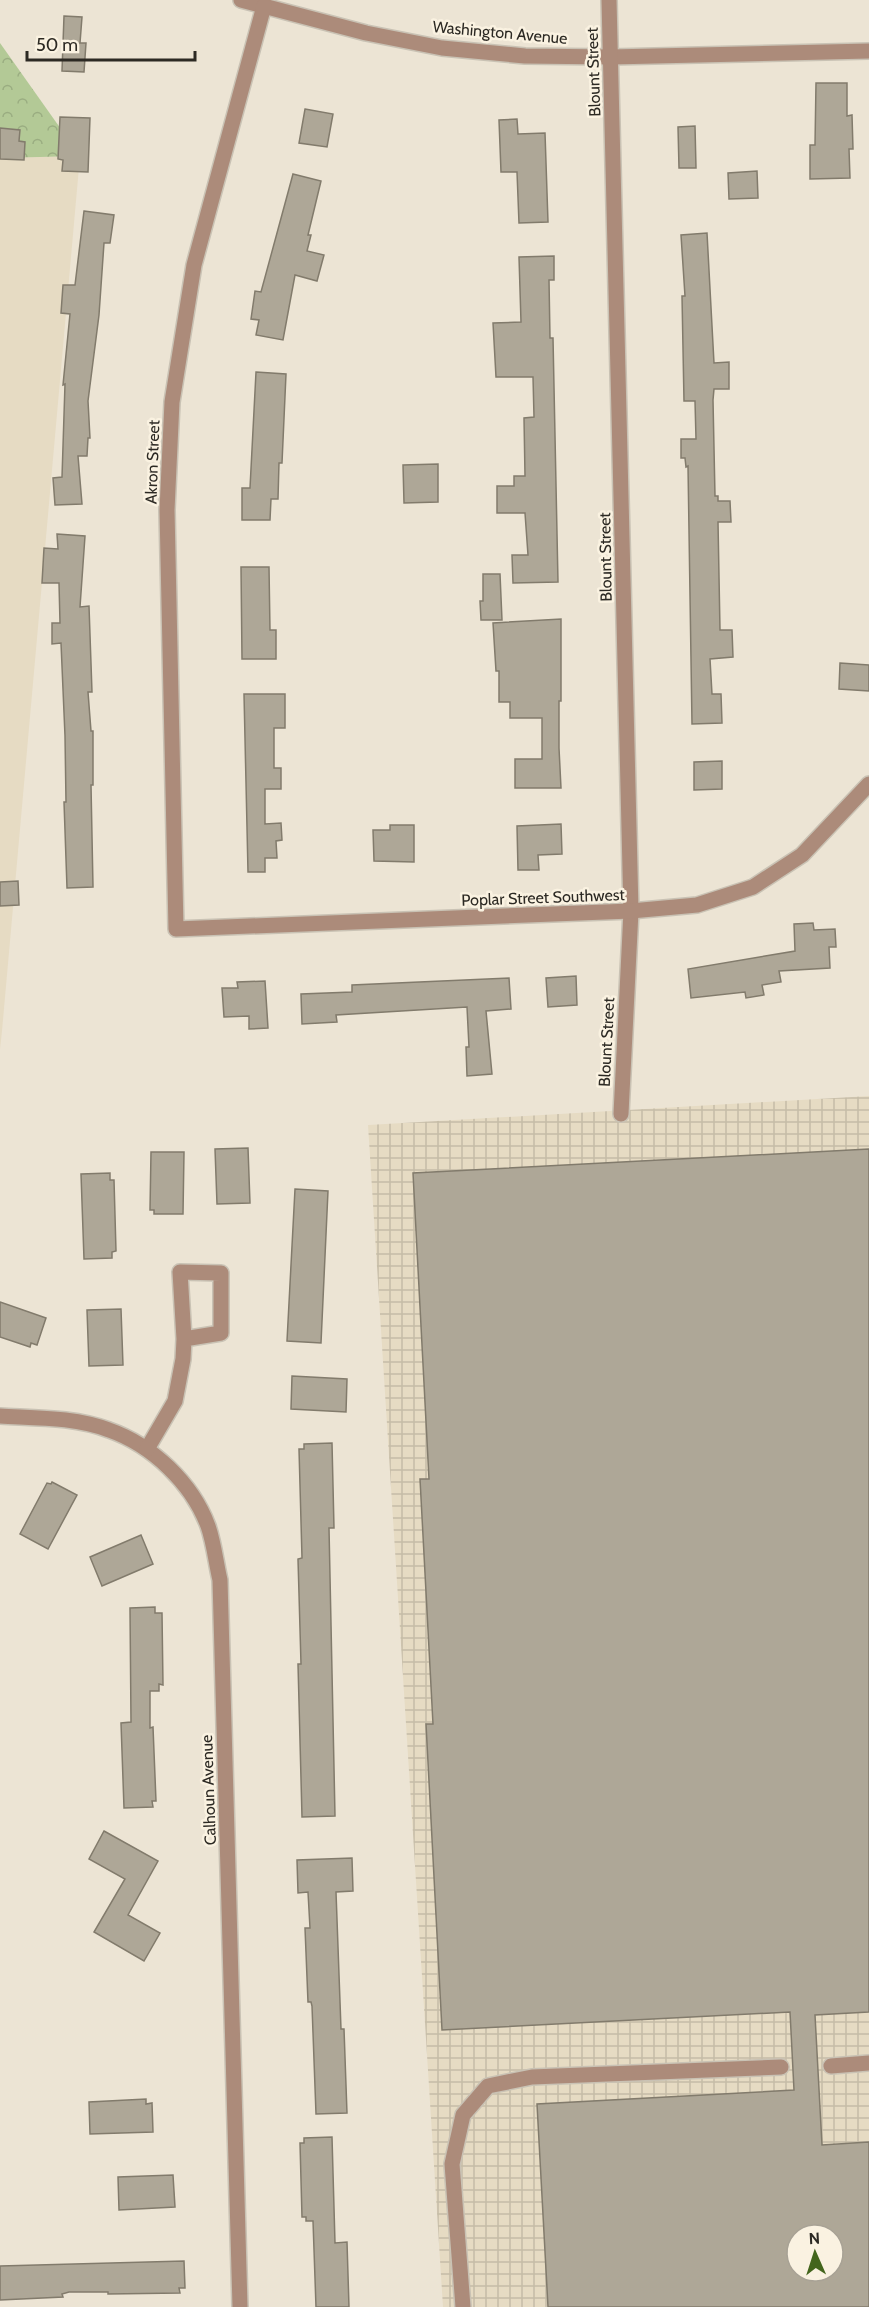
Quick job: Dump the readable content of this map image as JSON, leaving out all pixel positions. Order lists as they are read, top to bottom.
{
  "streets": {
    "street": [
      "Washington Avenue",
      "Blount Street",
      "Akron Street",
      "Poplar Street Southwest",
      "Calhoun Avenue"
    ]
  },
  "crossings": [
    ["Washington Avenue", "Blount Street"],
    ["Washington Avenue", "Akron Street"],
    ["Blount Street", "Poplar Street Southwest"],
    ["Akron Street", "Poplar Street Southwest"]
  ],
  "scale_bar": "50 m",
  "north": "top"
}
